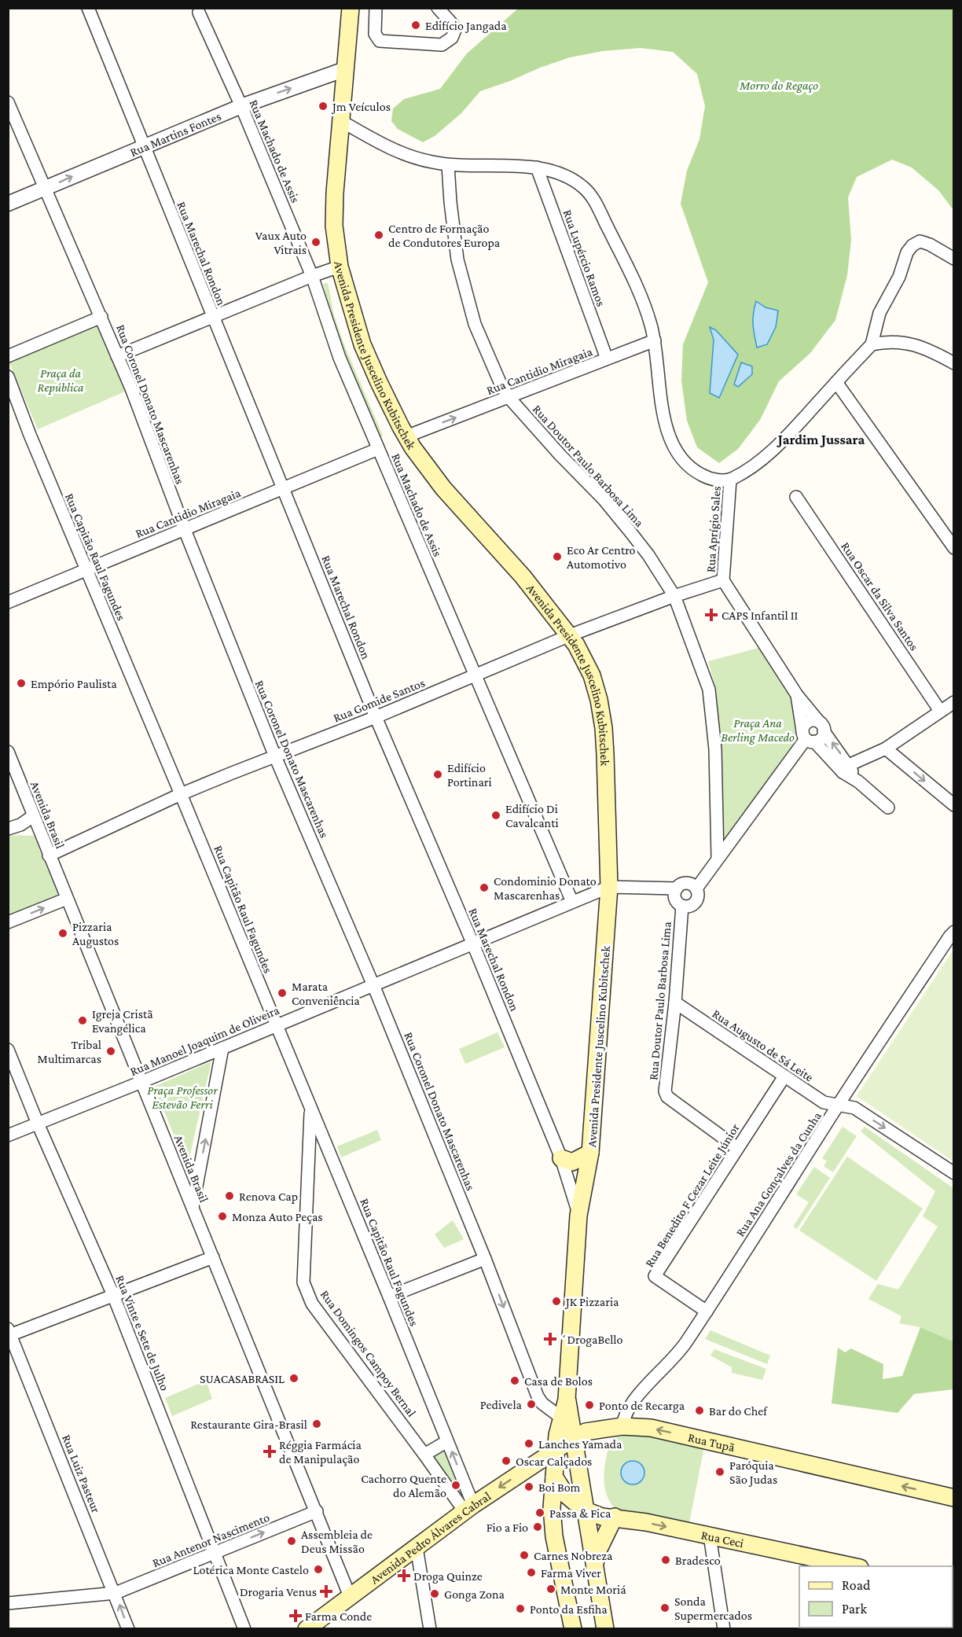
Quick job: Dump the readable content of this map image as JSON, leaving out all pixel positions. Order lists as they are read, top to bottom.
{
  "streets": {
    "main road": [
      "Avenida Presidente Juscelino Kubitschek",
      "Rua Tupã",
      "Avenida Pedro Álvares Cabral",
      "Rua Ceci"
    ],
    "street": [
      "Rua Martins Fontes",
      "Rua Machado de Assis",
      "Rua Marechal Rondon",
      "Rua Lupércio Ramos",
      "Rua Cantidio Miragaia",
      "Rua Coronel Donato Mascarenhas",
      "Rua Doutor Paulo Barbosa Lima",
      "Rua Aprígio Sales",
      "Rua Capitão Raul Fagundes",
      "Rua Oscar da Silva Santos",
      "Rua Gomide Santos",
      "Avenida Brasil",
      "Rua Manoel Joaquim de Oliveira",
      "Rua Augusto de Sá Leite",
      "Rua Ana Gonçalves da Cunha",
      "Rua Benedito F Cezar Leite Júnior",
      "Rua Vinte e Sete de Julho",
      "Rua Domingos Campoy Bernal",
      "Rua Luiz Pasteur",
      "Rua Antenor Nascimento"
    ]
  },
  "crossings": [
    ["Rua Martins Fontes", "Rua Machado de Assis"],
    ["Rua Martins Fontes", "Rua Marechal Rondon"],
    ["Rua Martins Fontes", "Avenida Presidente Juscelino Kubitschek"],
    ["Rua Martins Fontes", "Rua Coronel Donato Mascarenhas"],
    ["Rua Machado de Assis", "Rua Cantidio Miragaia"],
    ["Rua Machado de Assis", "Rua Gomide Santos"],
    ["Rua Machado de Assis", "Rua Manoel Joaquim de Oliveira"],
    ["Rua Marechal Rondon", "Avenida Presidente Juscelino Kubitschek"],
    ["Rua Marechal Rondon", "Rua Cantidio Miragaia"],
    ["Rua Marechal Rondon", "Rua Gomide Santos"],
    ["Rua Marechal Rondon", "Rua Manoel Joaquim de Oliveira"],
    ["Rua Lupércio Ramos", "Rua Cantidio Miragaia"],
    ["Avenida Presidente Juscelino Kubitschek", "Rua Cantidio Miragaia"],
    ["Avenida Presidente Juscelino Kubitschek", "Rua Coronel Donato Mascarenhas"],
    ["Avenida Presidente Juscelino Kubitschek", "Rua Gomide Santos"],
    ["Avenida Presidente Juscelino Kubitschek", "Rua Manoel Joaquim de Oliveira"],
    ["Avenida Presidente Juscelino Kubitschek", "Rua Tupã"],
    ["Avenida Presidente Juscelino Kubitschek", "Avenida Pedro Álvares Cabral"],
    ["Avenida Presidente Juscelino Kubitschek", "Rua Ceci"],
    ["Rua Cantidio Miragaia", "Rua Coronel Donato Mascarenhas"],
    ["Rua Cantidio Miragaia", "Rua Doutor Paulo Barbosa Lima"],
    ["Rua Cantidio Miragaia", "Rua Capitão Raul Fagundes"],
    ["Rua Coronel Donato Mascarenhas", "Rua Gomide Santos"],
    ["Rua Coronel Donato Mascarenhas", "Rua Manoel Joaquim de Oliveira"],
    ["Rua Doutor Paulo Barbosa Lima", "Rua Gomide Santos"],
    ["Rua Doutor Paulo Barbosa Lima", "Rua Manoel Joaquim de Oliveira"],
    ["Rua Doutor Paulo Barbosa Lima", "Rua Augusto de Sá Leite"],
    ["Rua Doutor Paulo Barbosa Lima", "Rua Benedito F Cezar Leite Júnior"],
    ["Rua Aprígio Sales", "Rua Gomide Santos"],
    ["Rua Capitão Raul Fagundes", "Rua Gomide Santos"],
    ["Rua Capitão Raul Fagundes", "Rua Manoel Joaquim de Oliveira"],
    ["Rua Capitão Raul Fagundes", "Rua Domingos Campoy Bernal"],
    ["Rua Capitão Raul Fagundes", "Avenida Pedro Álvares Cabral"],
    ["Rua Gomide Santos", "Avenida Brasil"],
    ["Avenida Brasil", "Rua Manoel Joaquim de Oliveira"],
    ["Avenida Brasil", "Avenida Pedro Álvares Cabral"],
    ["Avenida Brasil", "Rua Antenor Nascimento"],
    ["Rua Manoel Joaquim de Oliveira", "Rua Vinte e Sete de Julho"],
    ["Rua Augusto de Sá Leite", "Rua Ana Gonçalves da Cunha"],
    ["Rua Augusto de Sá Leite", "Rua Benedito F Cezar Leite Júnior"],
    ["Rua Ana Gonçalves da Cunha", "Rua Benedito F Cezar Leite Júnior"],
    ["Rua Ana Gonçalves da Cunha", "Rua Tupã"],
    ["Rua Vinte e Sete de Julho", "Rua Antenor Nascimento"],
    ["Rua Domingos Campoy Bernal", "Avenida Pedro Álvares Cabral"],
    ["Rua Tupã", "Avenida Pedro Álvares Cabral"],
    ["Rua Luiz Pasteur", "Rua Antenor Nascimento"]
  ],
  "one_way": [
    "Rua Martins Fontes",
    "Rua Augusto de Sá Leite",
    "Rua Tupã",
    "Rua Ceci"
  ],
  "districts": ["Jardim Jussara"],
  "parks": [
    "Morro do Regaço",
    "Praça da República",
    "Praça Ana Berling Macedo",
    "Praça Professor Estevão Ferri"
  ],
  "places": {
    "other": [
      "Edifício Jangada",
      "Jm Veículos",
      "Centro de Formação de Condutores Europa",
      "Vaux Auto Vitrais",
      "Eco Ar Centro Automotivo",
      "Empório Paulista",
      "Edifício Portinari",
      "Edifício Di Cavalcanti",
      "Condominio Donato Mascarenhas",
      "Pizzaria Augustos",
      "Marata Conveniência",
      "Igreja Cristã Evangélica",
      "Tribal Multimarcas",
      "Renova Cap",
      "Monza Auto Peças",
      "JK Pizzaria",
      "SUACASABRASIL",
      "Casa de Bolos",
      "Pedivela",
      "Ponto de Recarga",
      "Bar do Chef",
      "Restaurante Gira-Brasil",
      "Lanches Yamada",
      "Oscar Calçados",
      "Paróquia São Judas",
      "Cachorro Quente do Alemão",
      "Boi Bom",
      "Passa & Fica",
      "Fio a Fio",
      "Assembleia de Deus Missão",
      "Carnes Nobreza",
      "Bradesco",
      "Lotérica Monte Castelo",
      "Farma Viver",
      "Monte Moriá",
      "Gonga Zona",
      "Sonda Supermercados",
      "Ponto da Esfiha"
    ],
    "health": [
      "CAPS Infantil II",
      "´DrogaBello",
      "Réggia Farmácia de Manipulação",
      "Droga Quinze",
      "Drogaria Venus",
      "Farma Conde"
    ]
  },
  "legend": ["Road", "Park"]
}
